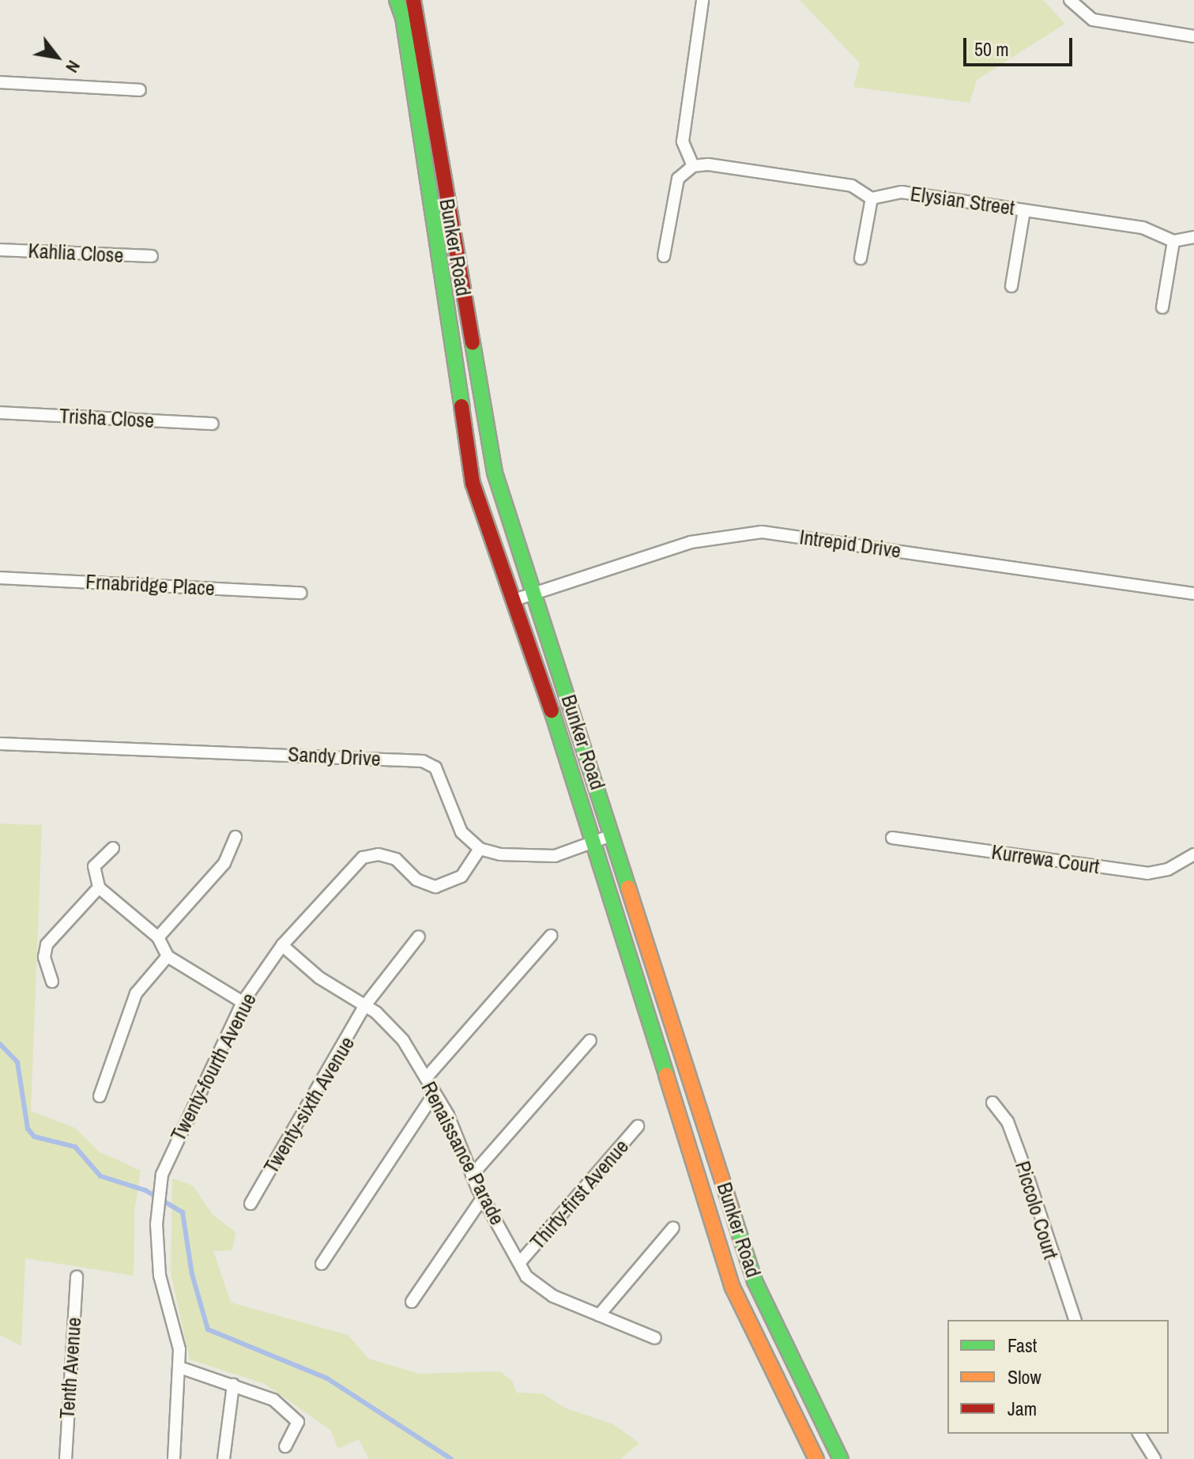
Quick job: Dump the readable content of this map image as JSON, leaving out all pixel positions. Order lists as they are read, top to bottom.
{
  "streets": {
    "main road": ["Bunker Road"],
    "street": [
      "Elysian Street",
      "Kahlia Close",
      "Trisha Close",
      "Intrepid Drive",
      "Frnabridge Place",
      "Sandy Drive",
      "Kurrewa Court",
      "Twenty-fourth Avenue",
      "Twenty-sixth Avenue",
      "Renaissance Parade",
      "Thirty-first Avenue",
      "Piccolo Court",
      "Tenth Avenue"
    ]
  },
  "crossings": [
    ["Bunker Road", "Intrepid Drive"],
    ["Sandy Drive", "Twenty-fourth Avenue"],
    ["Twenty-fourth Avenue", "Renaissance Parade"],
    ["Twenty-sixth Avenue", "Renaissance Parade"],
    ["Renaissance Parade", "Thirty-first Avenue"]
  ],
  "legend": ["Fast", "Slow", "Jam"],
  "scale_bar": "50 m",
  "north": "bottom right"
}
